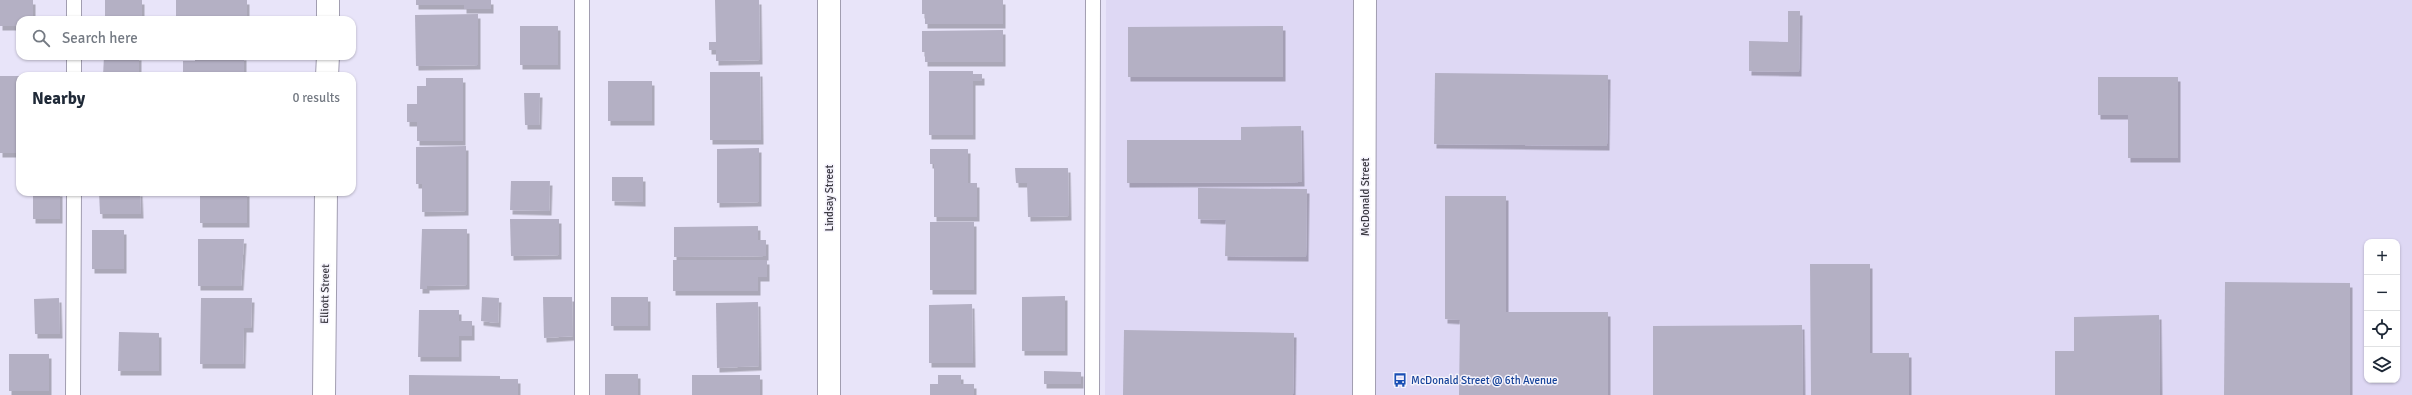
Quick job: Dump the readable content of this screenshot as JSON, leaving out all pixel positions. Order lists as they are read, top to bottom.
{
  "streets": {
    "street": ["McDonald Street", "Lindsay Street", "Elliott Street"]
  },
  "places": {
    "bus stop": ["McDonald Street @ 6th Avenue"]
  },
  "page": {
    "search": "Search here",
    "heading": ["Nearby", "0 results"],
    "map_buttons": ["+", "−"]
  }
}
